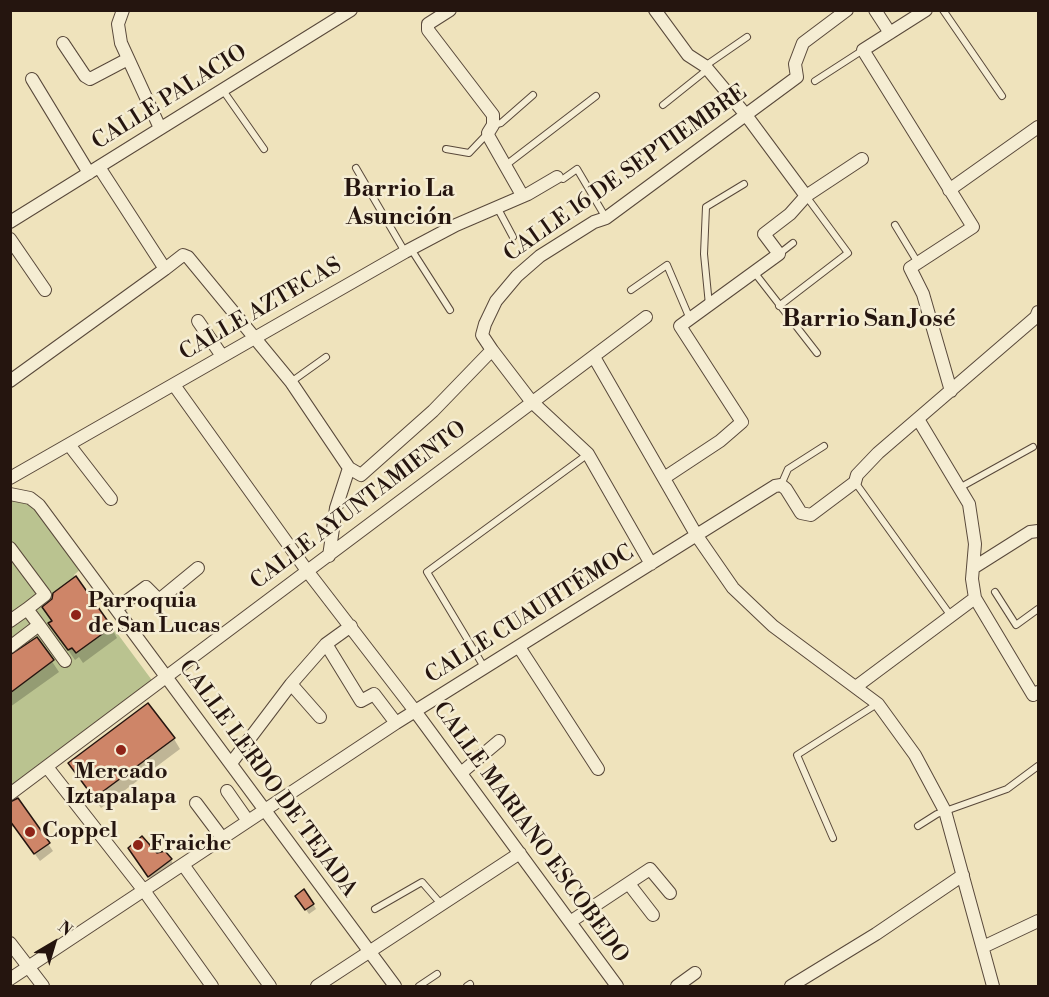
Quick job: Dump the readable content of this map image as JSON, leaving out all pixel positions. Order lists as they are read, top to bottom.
{
  "streets": {
    "street": [
      "CALLE PALACIO",
      "CALLE 16 DE SEPTIEMBRE",
      "CALLE AZTECAS",
      "CALLE AYUNTAMIENTO",
      "CALLE CUAUHTÉMOC",
      "CALLE LERDO DE TEJADA",
      "CALLE MARIANO ESCOBEDO"
    ]
  },
  "crossings": [
    ["CALLE 16 DE SEPTIEMBRE", "CALLE AZTECAS"],
    ["CALLE AZTECAS", "CALLE MARIANO ESCOBEDO"],
    ["CALLE AYUNTAMIENTO", "CALLE LERDO DE TEJADA"],
    ["CALLE AYUNTAMIENTO", "CALLE MARIANO ESCOBEDO"],
    ["CALLE CUAUHTÉMOC", "CALLE LERDO DE TEJADA"],
    ["CALLE CUAUHTÉMOC", "CALLE MARIANO ESCOBEDO"]
  ],
  "districts": ["Barrio La Asunción", "Barrio San José"],
  "places": [
    "Parroquia de San Lucas",
    "Mercado Iztapalapa",
    "Coppel",
    "Fraiche"
  ],
  "north": "top right"
}
